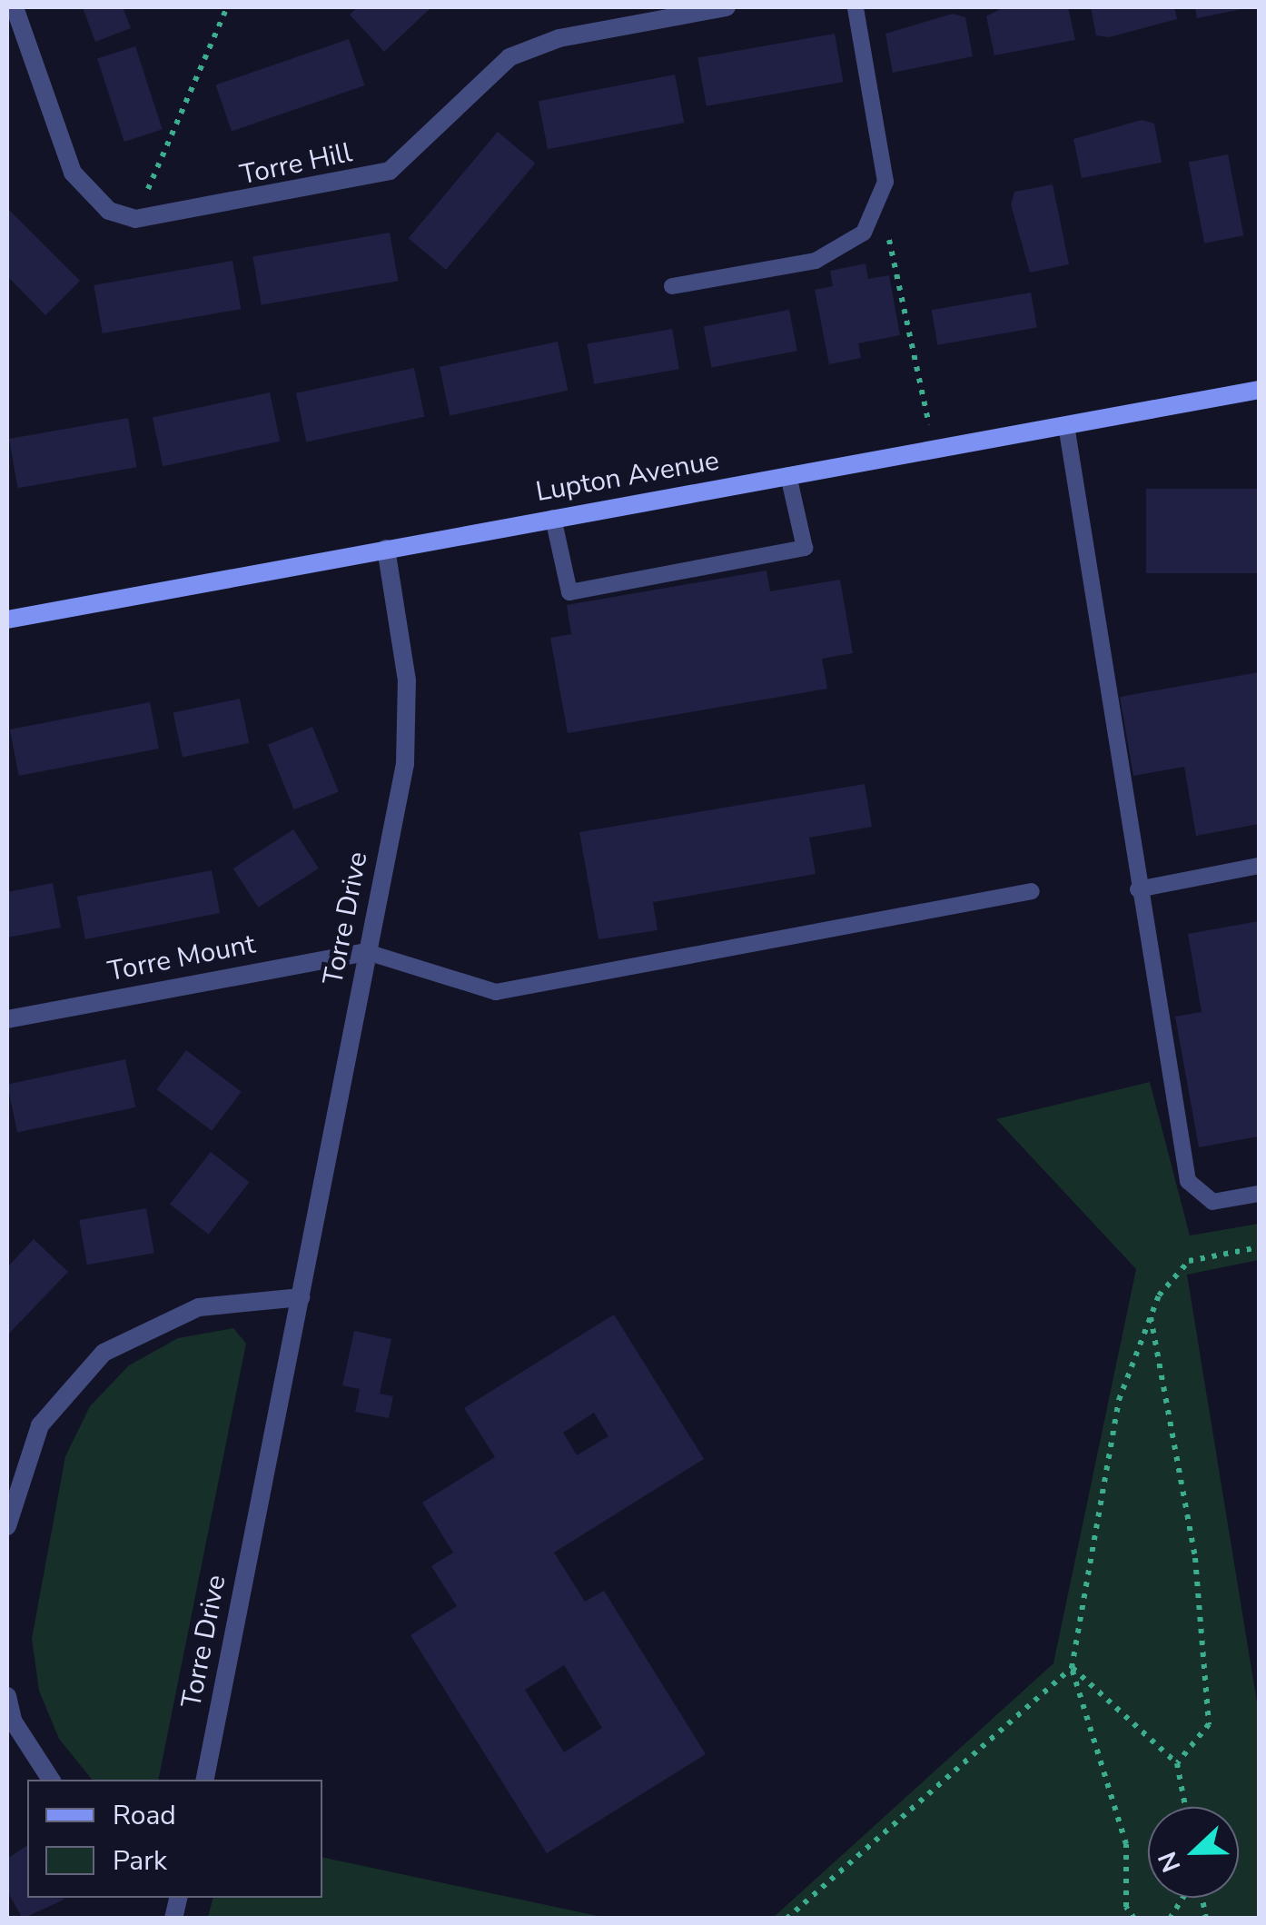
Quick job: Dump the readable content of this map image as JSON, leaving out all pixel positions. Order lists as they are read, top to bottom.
{
  "streets": {
    "street": [
      "Torre Hill",
      "Lupton Avenue",
      "Torre Drive",
      "Torre Mount"
    ]
  },
  "crossings": [
    ["Lupton Avenue", "Torre Drive"],
    ["Torre Drive", "Torre Mount"]
  ],
  "legend": ["Road", "Park"],
  "north": "left"
}
